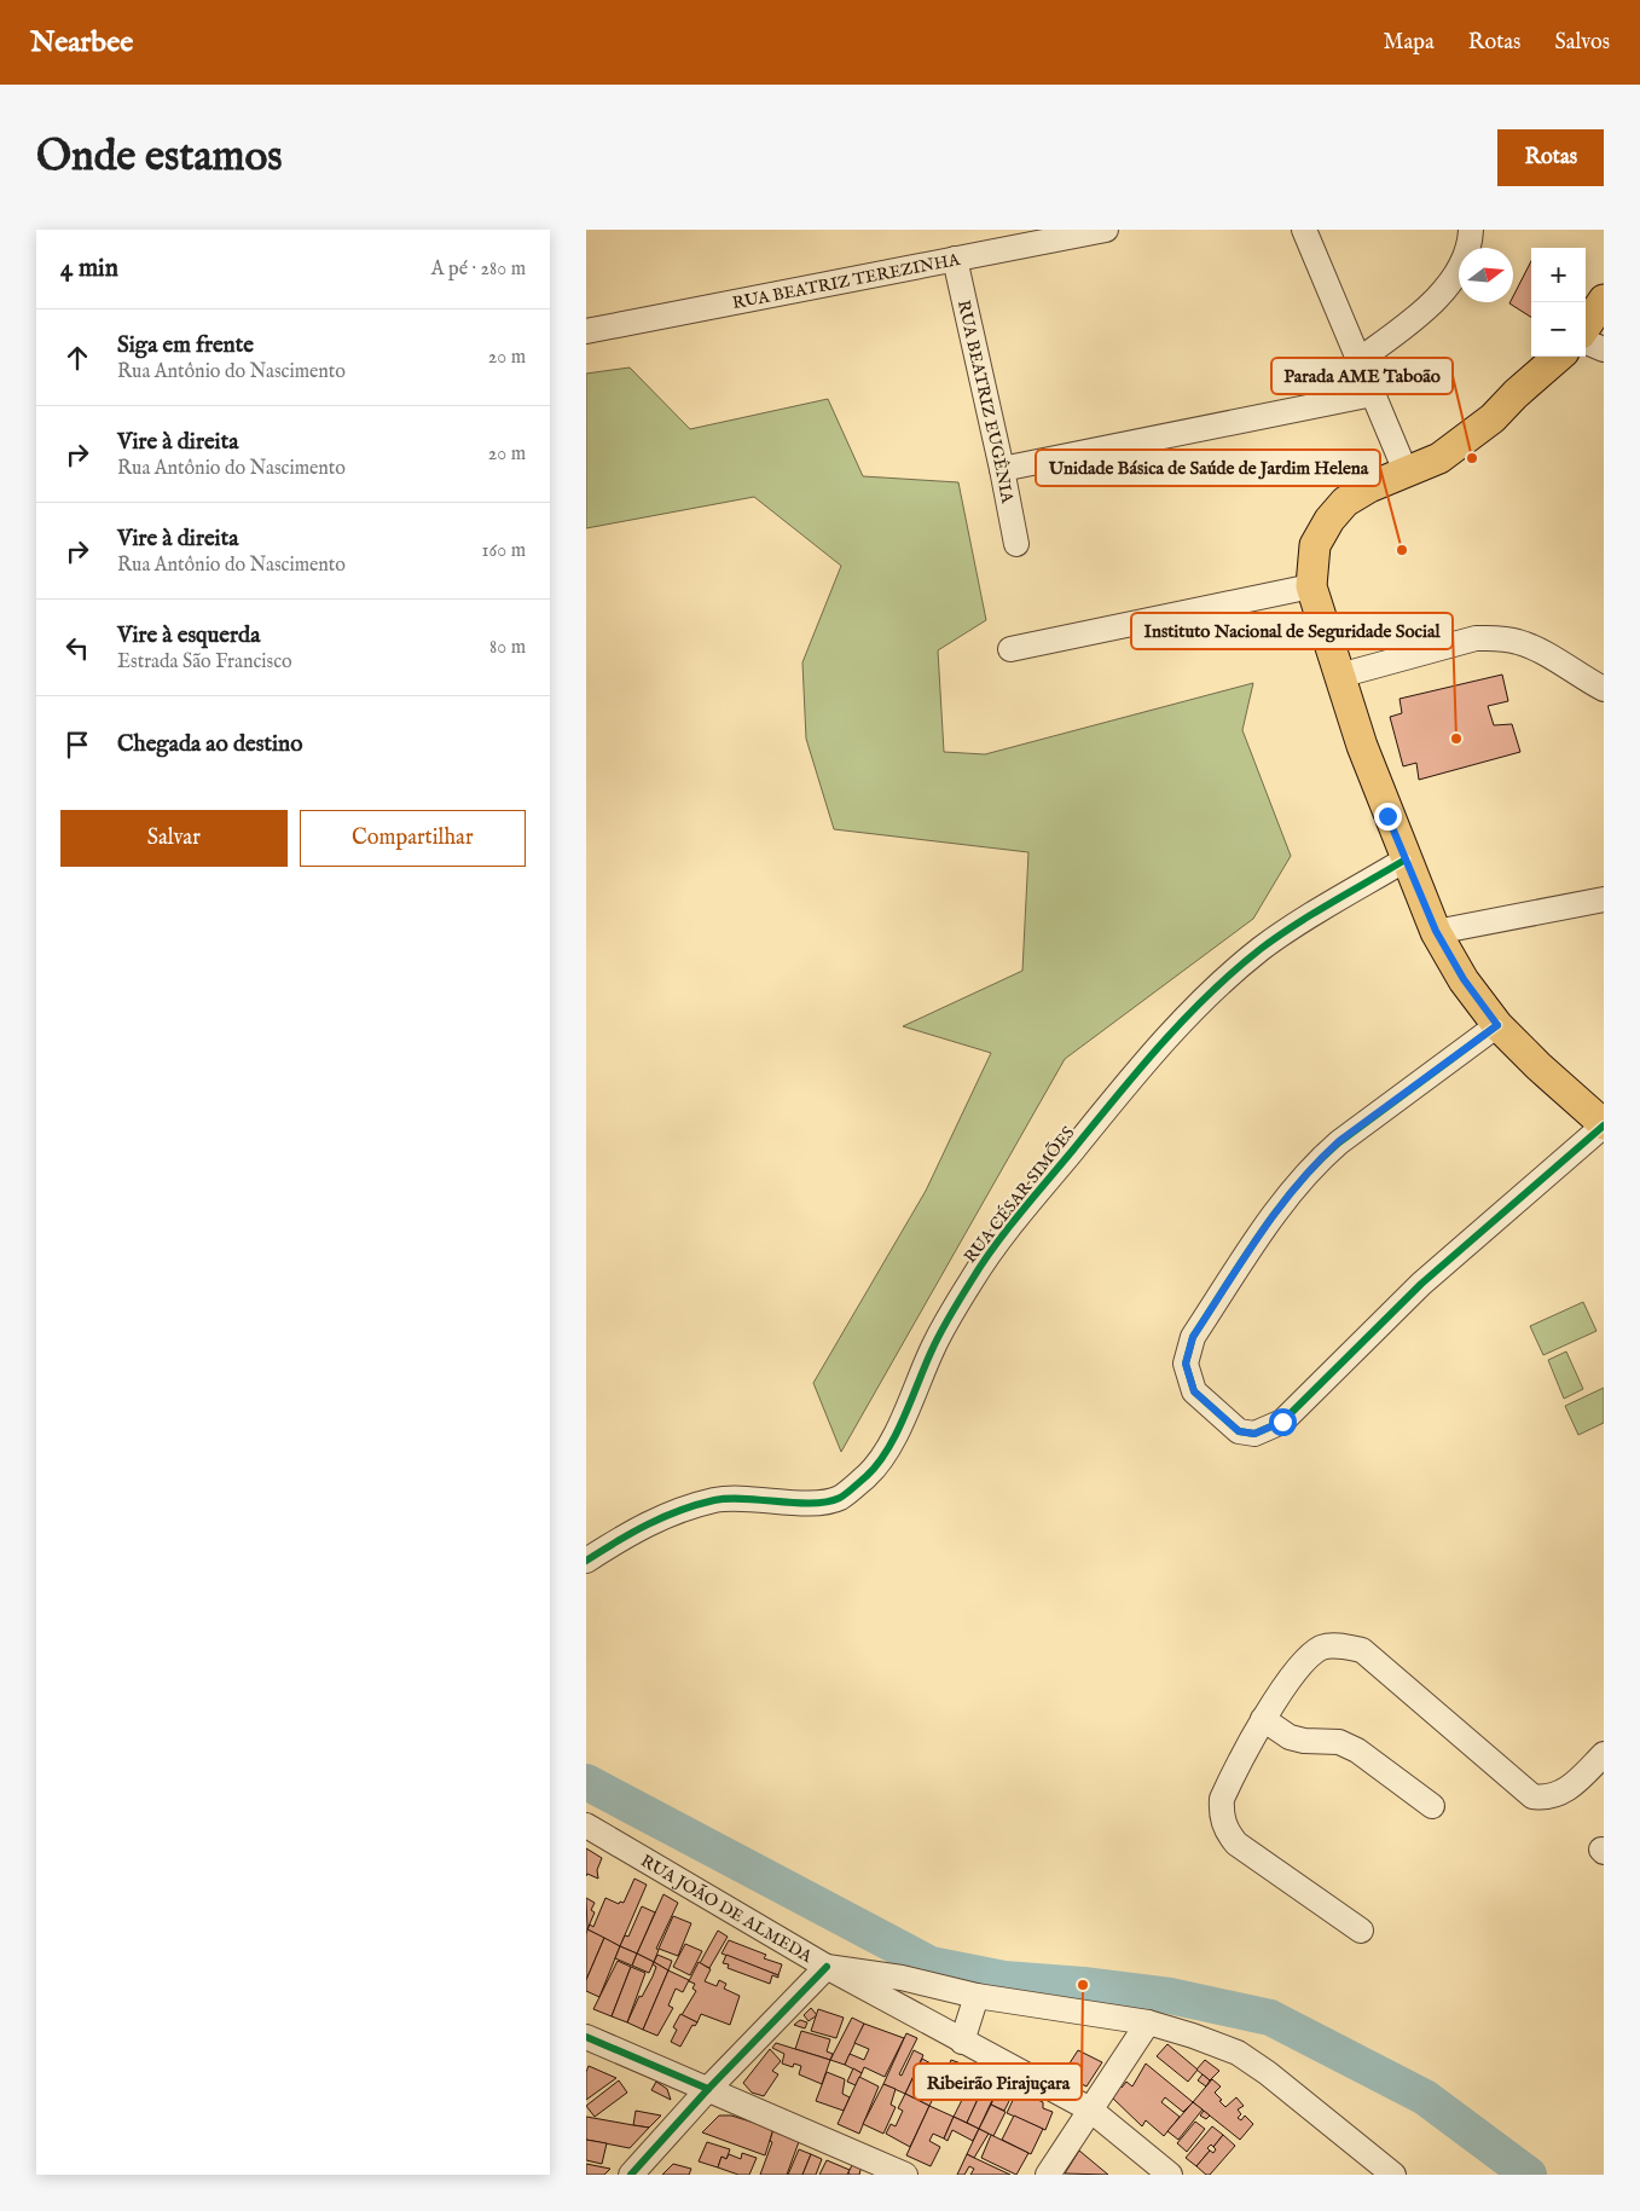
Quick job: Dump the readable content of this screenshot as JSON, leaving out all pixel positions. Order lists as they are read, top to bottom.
{
  "streets": {
    "street": [
      "RUA BEATRIZ TEREZINHA",
      "RUA BEATRIZ EUGÊNIA",
      "RUA CÉSAR SIMÕES",
      "RUA JOÃO DE ALMEDA"
    ]
  },
  "crossings": [
    ["RUA BEATRIZ TEREZINHA", "RUA BEATRIZ EUGÊNIA"]
  ],
  "places": [
    "Parada AME Taboão",
    "Unidade Básica de Saúde de Jardim Helena",
    "Instituto Nacional de Seguridade Social",
    "Ribeirão Pirajuçara"
  ],
  "north": "right",
  "page": {
    "header": "Nearbee",
    "nav": ["Mapa", "Rotas", "Salvos"],
    "buttons": [
      "Rotas",
      ["Salvar", "Compartilhar"]
    ],
    "title": "Onde estamos",
    "heading": ["4 min", "A pé · 280 m"],
    "map_buttons": ["+", "−"],
    "list": [
      ["Siga em frente", "Rua Antônio do Nascimento", "20 m"],
      ["Vire à direita", "Rua Antônio do Nascimento", "20 m"],
      ["Vire à direita", "Rua Antônio do Nascimento", "160 m"],
      ["Vire à esquerda", "Estrada São Francisco", "80 m"],
      "Chegada ao destino"
    ]
  }
}
